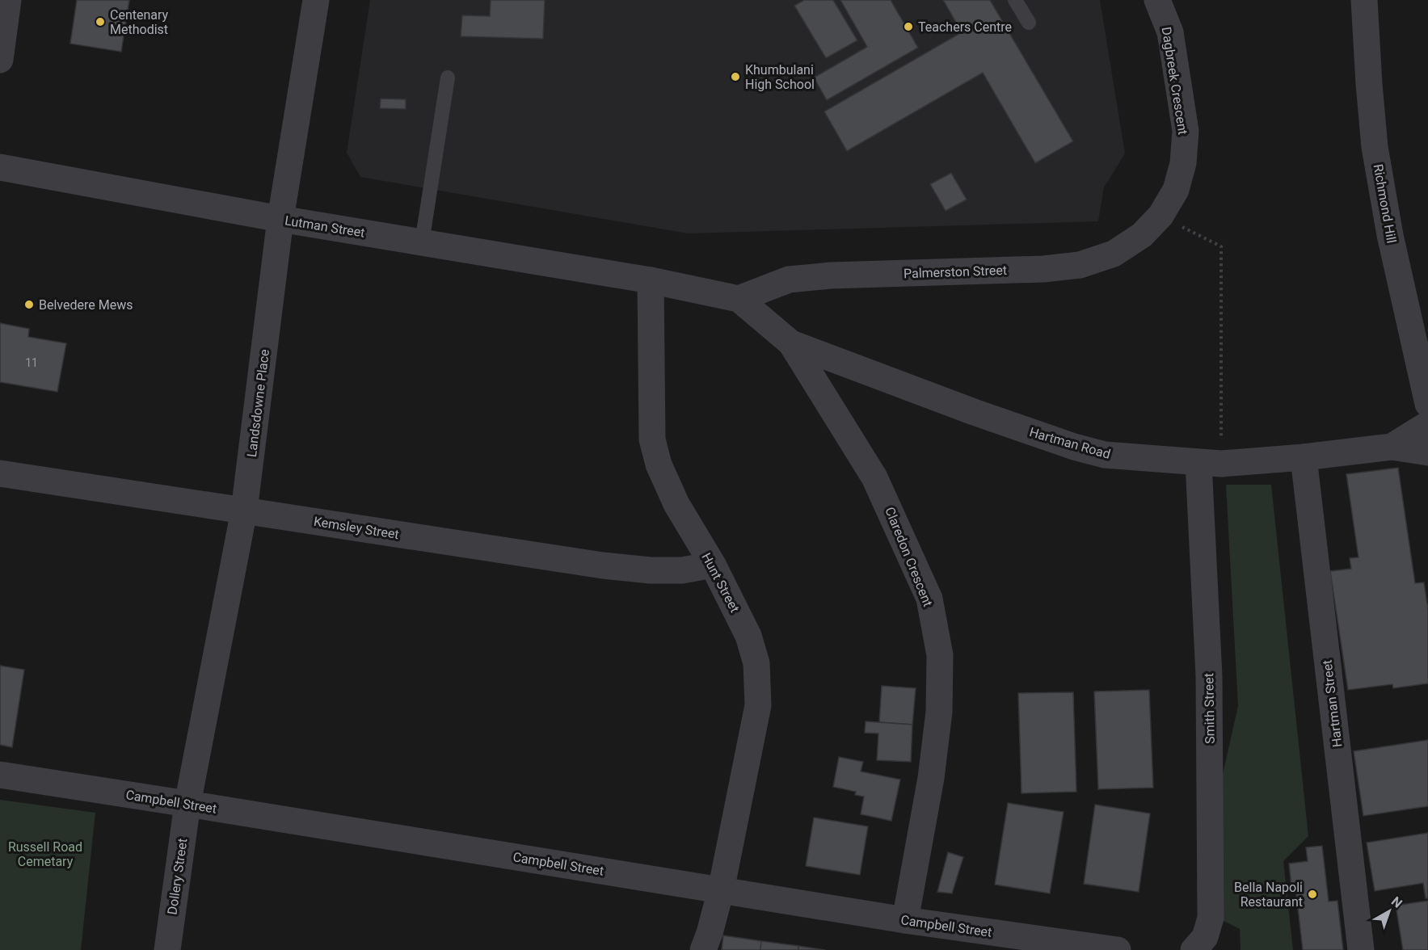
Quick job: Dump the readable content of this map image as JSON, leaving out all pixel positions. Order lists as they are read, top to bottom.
{
  "streets": {
    "street": [
      "Dagbreek Crescent",
      "Richmond Hill",
      "Lutman Street",
      "Palmerston Street",
      "Landsdowne Place",
      "Hartman Road",
      "Kemsley Street",
      "Claredon Crescent",
      "Hunt Street",
      "Hartman Street",
      "Smith Street",
      "Campbell Street",
      "Dollery Street"
    ]
  },
  "crossings": [
    ["Dagbreek Crescent", "Palmerston Street"],
    ["Lutman Street", "Landsdowne Place"],
    ["Lutman Street", "Hunt Street"],
    ["Palmerston Street", "Claredon Crescent"],
    ["Landsdowne Place", "Kemsley Street"],
    ["Landsdowne Place", "Campbell Street"],
    ["Landsdowne Place", "Dollery Street"],
    ["Hartman Road", "Claredon Crescent"],
    ["Hartman Road", "Hartman Street"],
    ["Hartman Road", "Smith Street"],
    ["Kemsley Street", "Hunt Street"],
    ["Claredon Crescent", "Campbell Street"],
    ["Hunt Street", "Campbell Street"],
    ["Campbell Street", "Dollery Street"]
  ],
  "parks": ["Russell Road Cemetary"],
  "places": [
    "Centenary Methodist",
    "Teachers Centre",
    "Khumbulani High School",
    "Belvedere Mews",
    "Bella Napoli Restaurant"
  ],
  "house_numbers": ["11"],
  "north": "top right"
}
